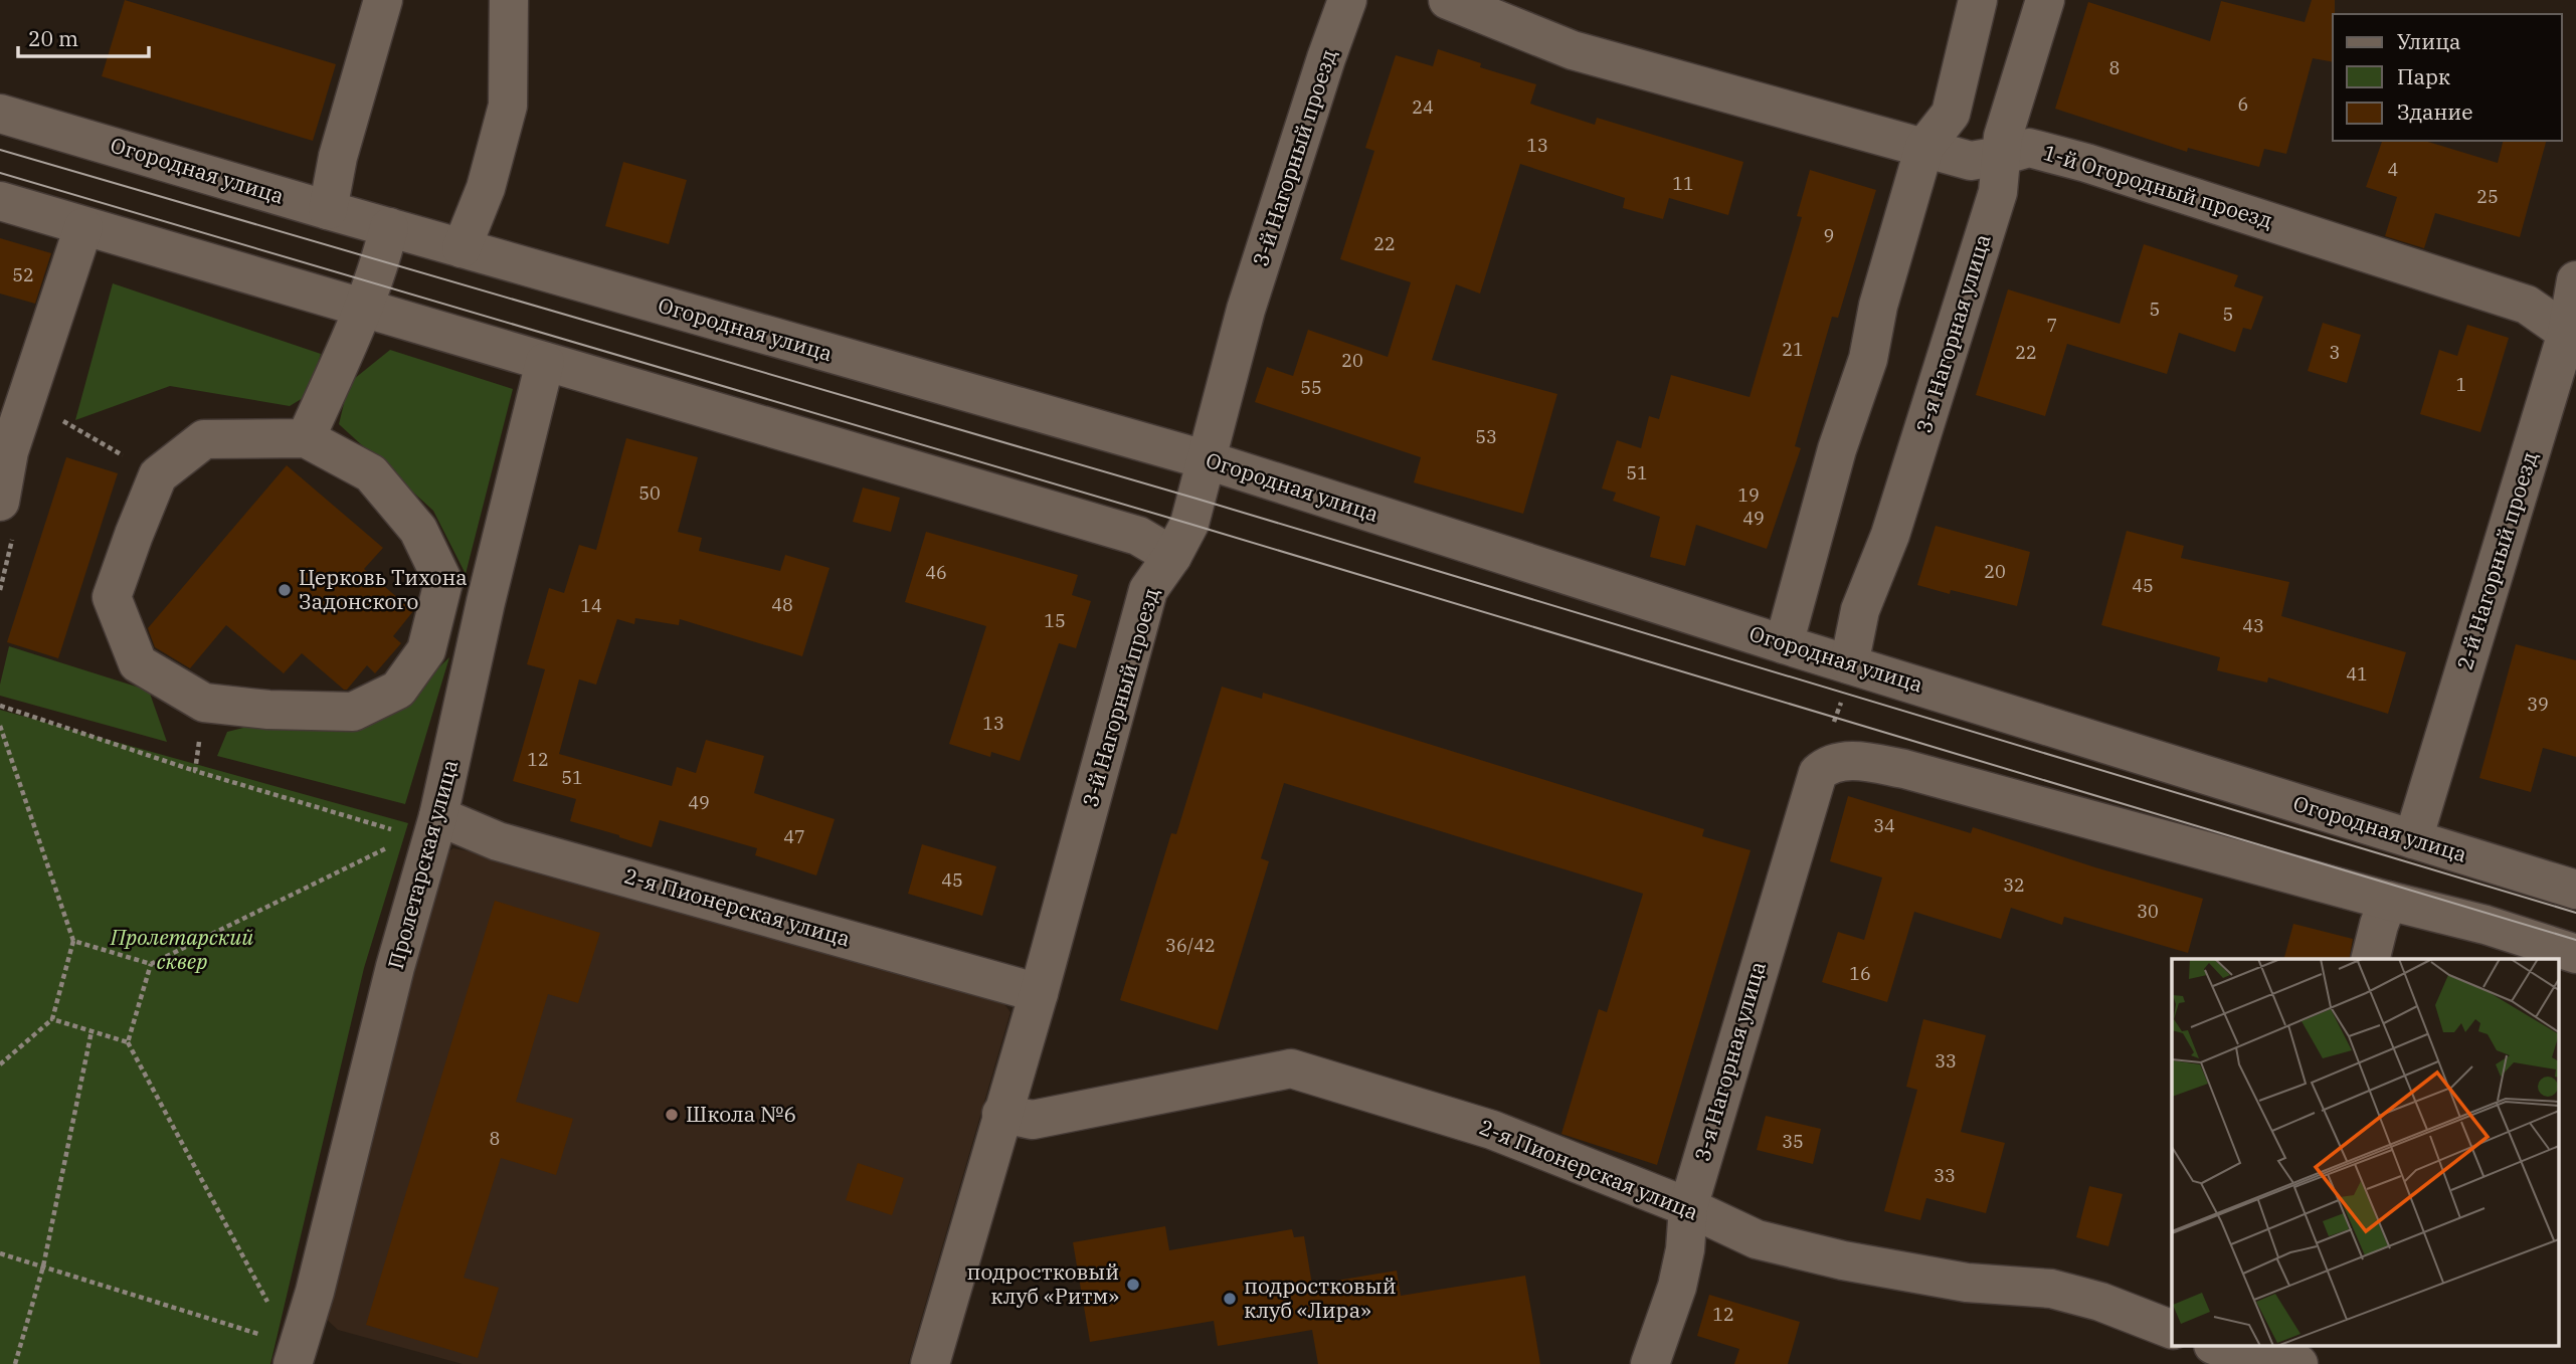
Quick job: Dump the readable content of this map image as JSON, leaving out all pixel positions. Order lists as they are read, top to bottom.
{
  "streets": {
    "street": [
      "3-й Нагорный проезд",
      "Огородная улица",
      "1-й Огородный проезд",
      "3-я Нагорная улица",
      "2-й Нагорный проезд",
      "Пролетарская улица",
      "2-я Пионерская улица"
    ]
  },
  "crossings": [
    ["3-й Нагорный проезд", "Огородная улица"],
    ["3-й Нагорный проезд", "2-я Пионерская улица"],
    ["Огородная улица", "3-я Нагорная улица"],
    ["Огородная улица", "2-й Нагорный проезд"],
    ["1-й Огородный проезд", "3-я Нагорная улица"],
    ["1-й Огородный проезд", "2-й Нагорный проезд"],
    ["3-я Нагорная улица", "2-я Пионерская улица"],
    ["Пролетарская улица", "2-я Пионерская улица"]
  ],
  "parks": ["Пролетарский сквер"],
  "places": [
    "Церковь Тихона Задонского",
    "Школа №6",
    "подростковый клуб «Ритм»",
    "подростковый клуб «Лира»"
  ],
  "house_numbers": [
    "8",
    "6",
    "24",
    "13",
    "4",
    "11",
    "25",
    "9",
    "22",
    "52",
    "5",
    "5",
    "7",
    "21",
    "22",
    "3",
    "20",
    "1",
    "55",
    "53",
    "51",
    "50",
    "19",
    "49",
    "20",
    "46",
    "45",
    "48",
    "14",
    "15",
    "43",
    "41",
    "39",
    "13",
    "12",
    "51",
    "49",
    "34",
    "47",
    "45",
    "32",
    "30",
    "36/42",
    "16",
    "33",
    "8",
    "35",
    "33",
    "12"
  ],
  "legend": ["Улица", "Парк", "Здание"],
  "scale_bar": "20 m"
}
